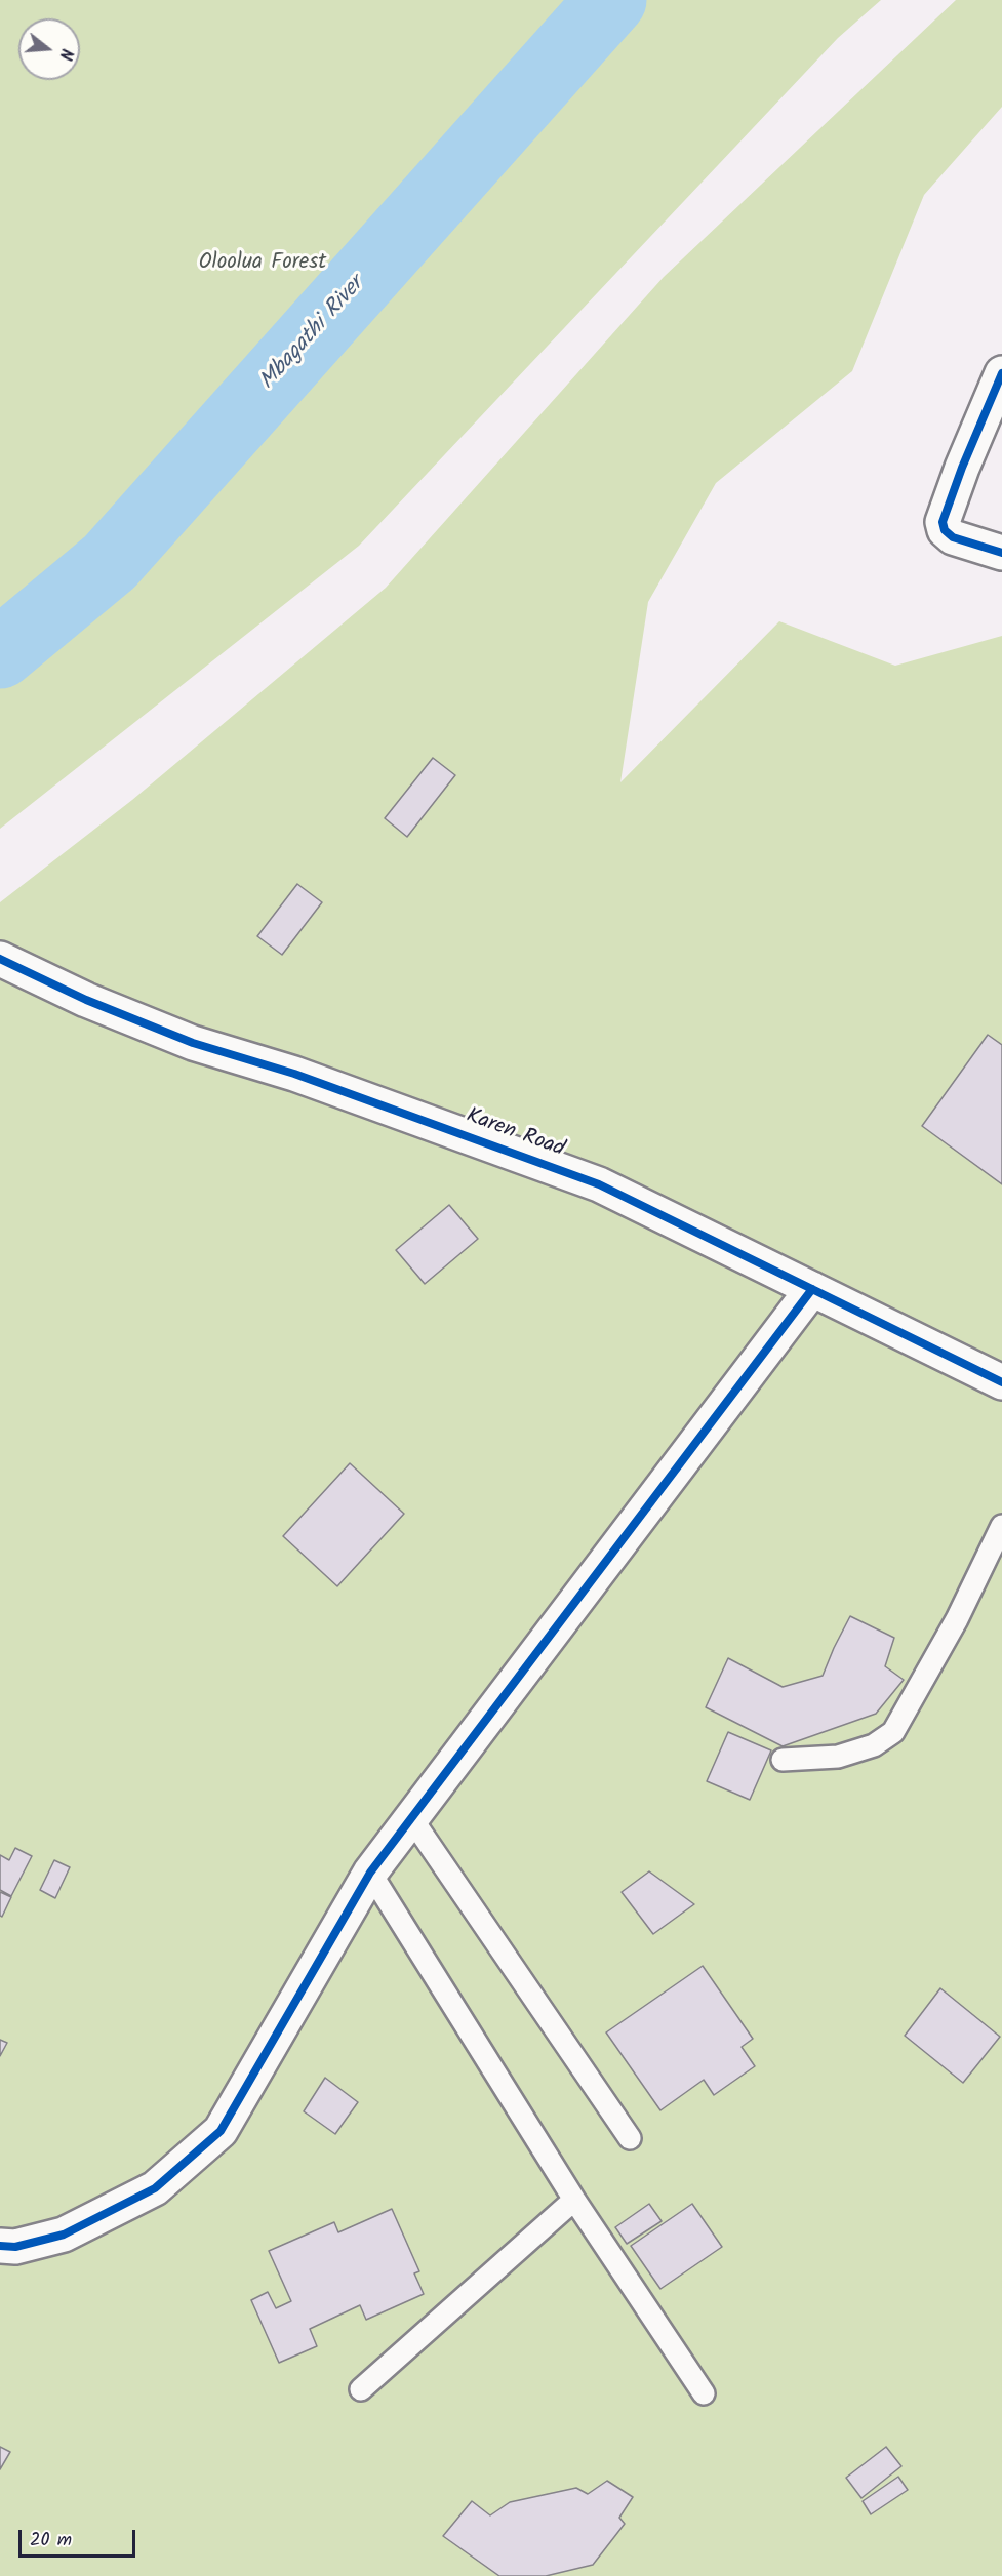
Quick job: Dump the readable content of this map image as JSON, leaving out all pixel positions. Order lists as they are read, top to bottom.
{
  "streets": {
    "street": ["Karen Road"]
  },
  "water": ["Mbagathi River"],
  "parks": ["Oloolua Forest"],
  "scale_bar": "20 m",
  "north": "right"
}
